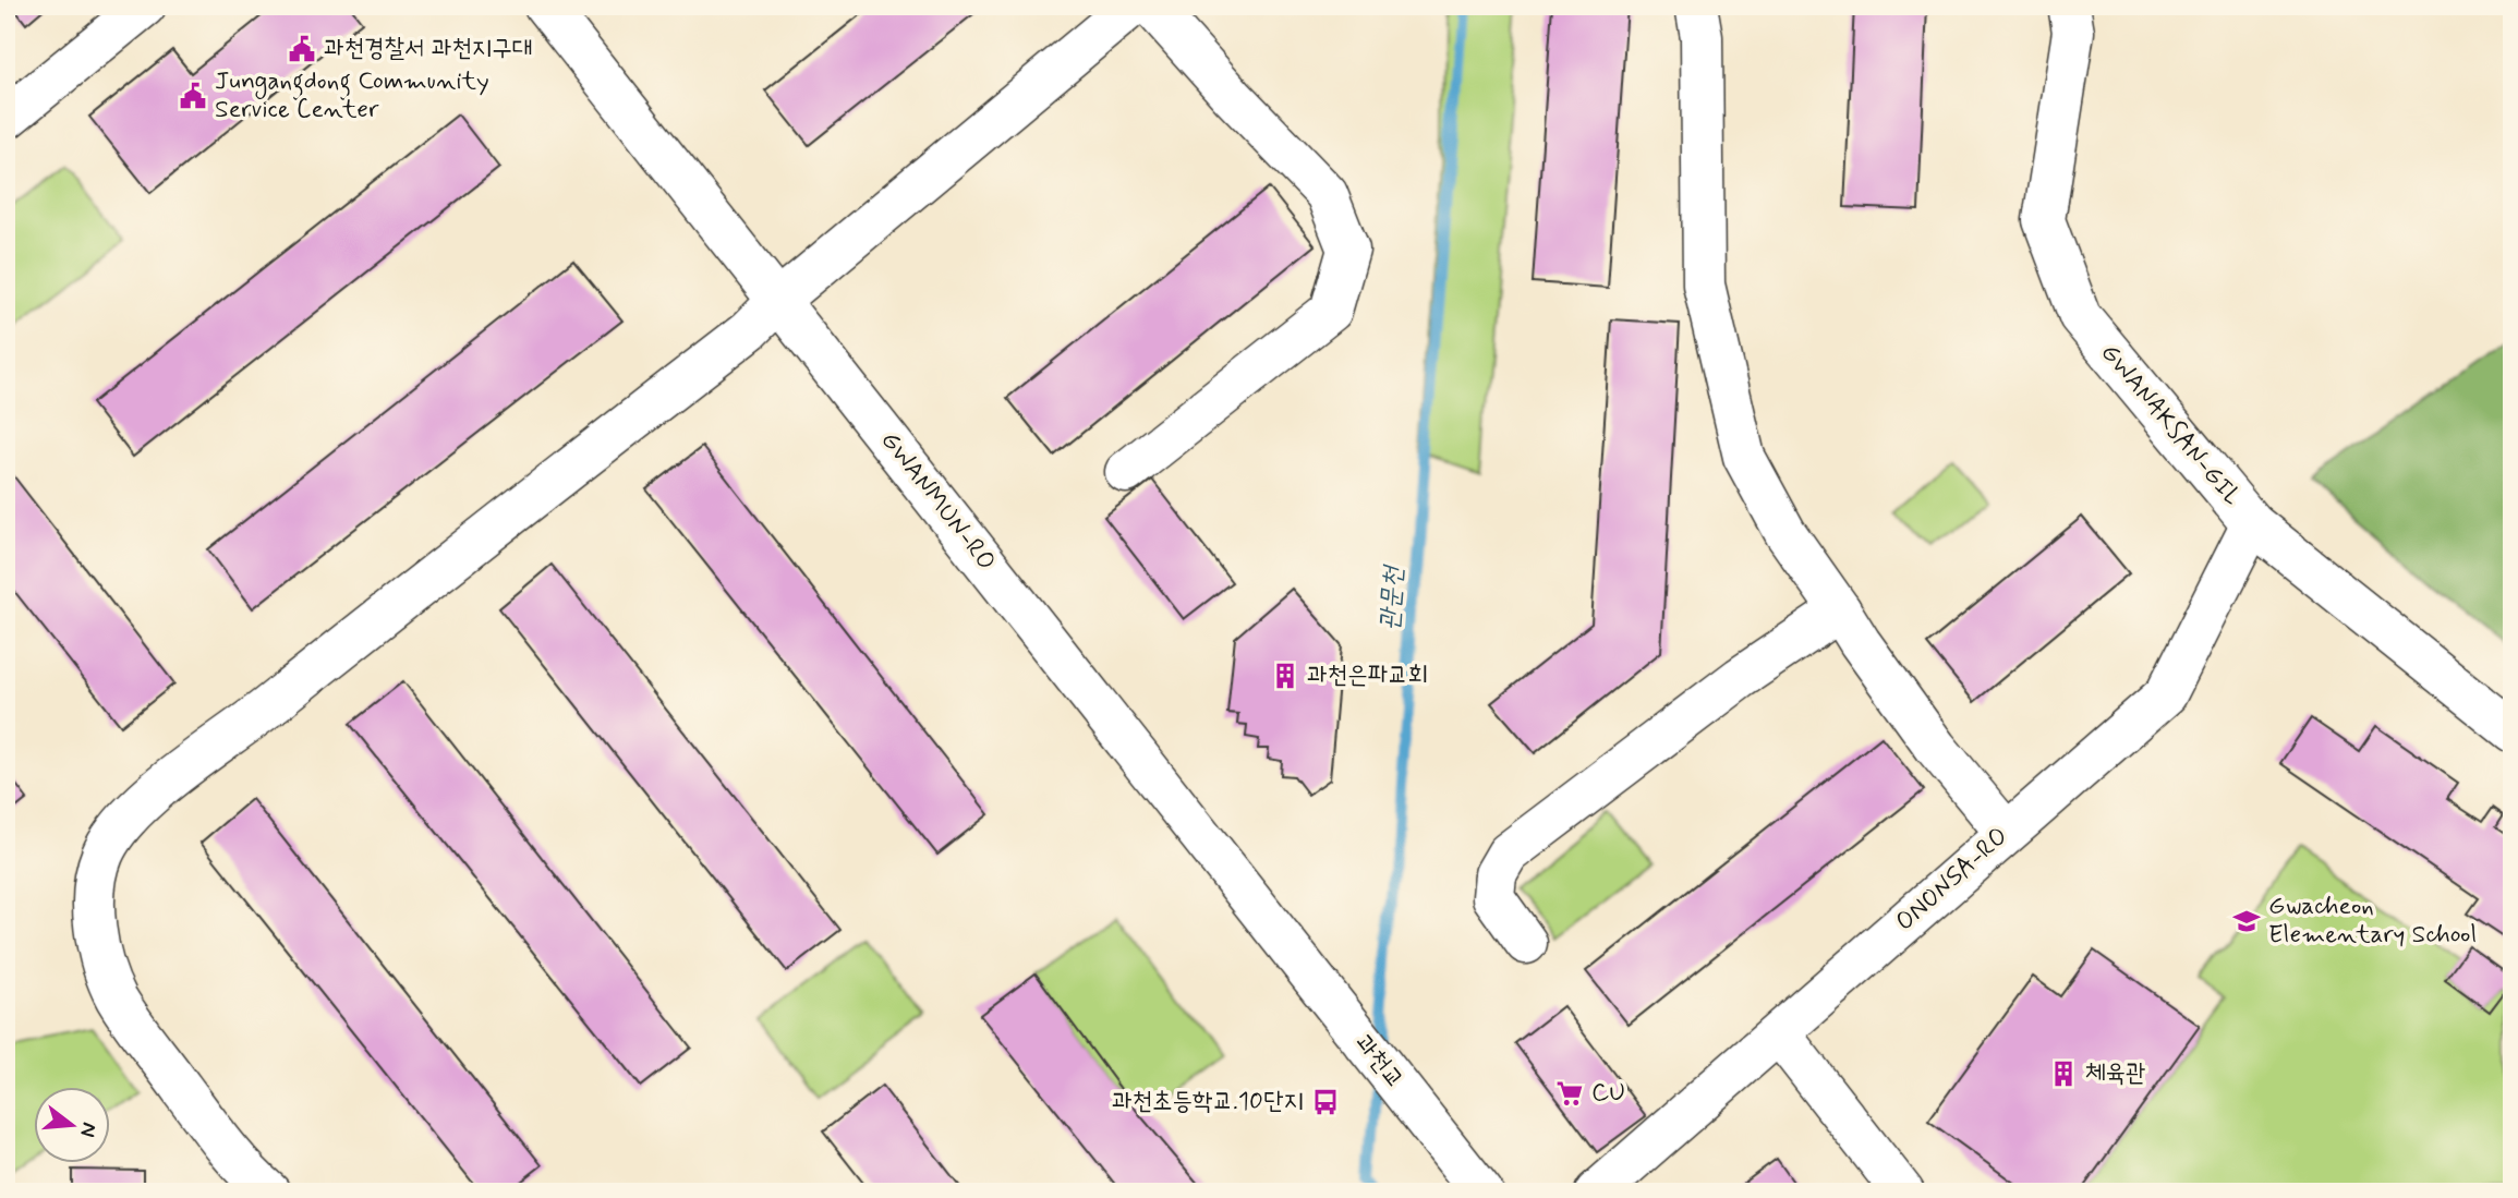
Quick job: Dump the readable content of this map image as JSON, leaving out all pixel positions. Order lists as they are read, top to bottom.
{
  "streets": {
    "street": [
      "GWANAKSAN-GIL",
      "GWANMUN-RO",
      "ONONSA-RO",
      "과천교"
    ]
  },
  "crossings": [
    ["GWANAKSAN-GIL", "ONONSA-RO"],
    ["GWANMUN-RO", "과천교"]
  ],
  "water": ["관문천"],
  "places": {
    "public building": ["과천경찰서 과천지구대", "Jungangdong Community Service Center"],
    "building": ["과천은파교회", "체육관"],
    "school or university": ["Gwacheon Elementary School"],
    "supermarket": ["CU"],
    "bus stop": ["과천초등학교.10단지"]
  },
  "north": "right"
}
